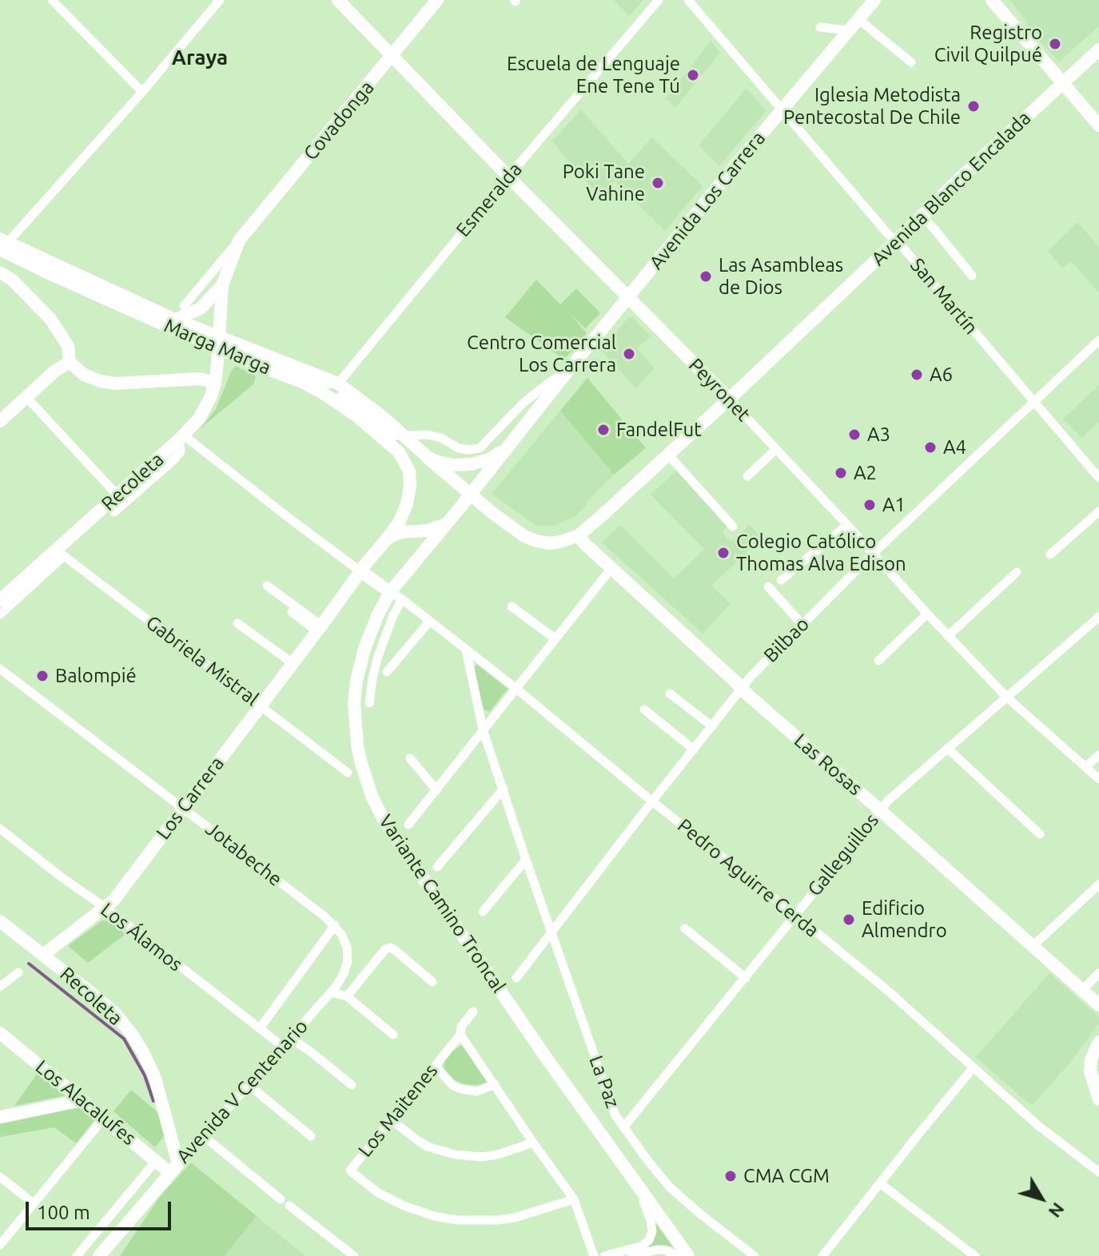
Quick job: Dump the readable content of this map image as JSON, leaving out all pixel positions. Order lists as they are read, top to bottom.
{
  "streets": {
    "main road": [
      "Covadonga",
      "Avenida Blanco Encalada",
      "Avenida Los Carrera",
      "Marga Marga",
      "Peyronet",
      "Recoleta",
      "Las Rosas",
      "Los Carrera",
      "Variante Camino Troncal",
      "Avenida V Centenario",
      "Los Alacalufes"
    ],
    "street": [
      "Esmeralda",
      "San Martín",
      "Bilbao",
      "Gabriela Mistral",
      "Jotabeche",
      "Galleguillos",
      "Pedro Aguirre Cerda",
      "Los Álamos",
      "La Paz",
      "Los Maitenes"
    ]
  },
  "crossings": [
    ["Covadonga", "Marga Marga"],
    ["Covadonga", "Peyronet"],
    ["Covadonga", "Recoleta"],
    ["Avenida Blanco Encalada", "San Martín"],
    ["Avenida Blanco Encalada", "Marga Marga"],
    ["Avenida Blanco Encalada", "Peyronet"],
    ["Avenida Blanco Encalada", "Las Rosas"],
    ["Esmeralda", "Marga Marga"],
    ["Esmeralda", "Peyronet"],
    ["Avenida Los Carrera", "San Martín"],
    ["Avenida Los Carrera", "Marga Marga"],
    ["Avenida Los Carrera", "Peyronet"],
    ["Avenida Los Carrera", "Variante Camino Troncal"],
    ["San Martín", "Bilbao"],
    ["Marga Marga", "Recoleta"],
    ["Marga Marga", "Las Rosas"],
    ["Marga Marga", "Los Carrera"],
    ["Peyronet", "Bilbao"],
    ["Peyronet", "Galleguillos"],
    ["Recoleta", "Gabriela Mistral"],
    ["Recoleta", "Los Carrera"],
    ["Recoleta", "Avenida V Centenario"],
    ["Recoleta", "Los Alacalufes"],
    ["Bilbao", "Las Rosas"],
    ["Bilbao", "Pedro Aguirre Cerda"],
    ["Bilbao", "La Paz"],
    ["Gabriela Mistral", "Los Carrera"],
    ["Las Rosas", "Galleguillos"],
    ["Los Carrera", "Jotabeche"],
    ["Los Carrera", "Los Álamos"],
    ["Jotabeche", "Avenida V Centenario"],
    ["Galleguillos", "Pedro Aguirre Cerda"],
    ["Galleguillos", "La Paz"],
    ["Pedro Aguirre Cerda", "Variante Camino Troncal"],
    ["Pedro Aguirre Cerda", "La Paz"],
    ["Los Álamos", "Avenida V Centenario"],
    ["Avenida V Centenario", "Los Alacalufes"]
  ],
  "districts": ["Araya"],
  "places": [
    "Registro Civil Quilpué",
    "Escuela de Lenguaje Ene Tene Tú",
    "Iglesia Metodista Pentecostal De Chile",
    "Poki Tane Vahine",
    "Las Asambleas de Dios",
    "Centro Comercial Los Carrera",
    "A6",
    "FandelFut",
    "A3",
    "A4",
    "A2",
    "A1",
    "Colegio Católico Thomas Alva Edison",
    "Balompié",
    "Edificio Almendro",
    "CMA CGM"
  ],
  "scale_bar": "100 m",
  "north": "bottom right"
}
